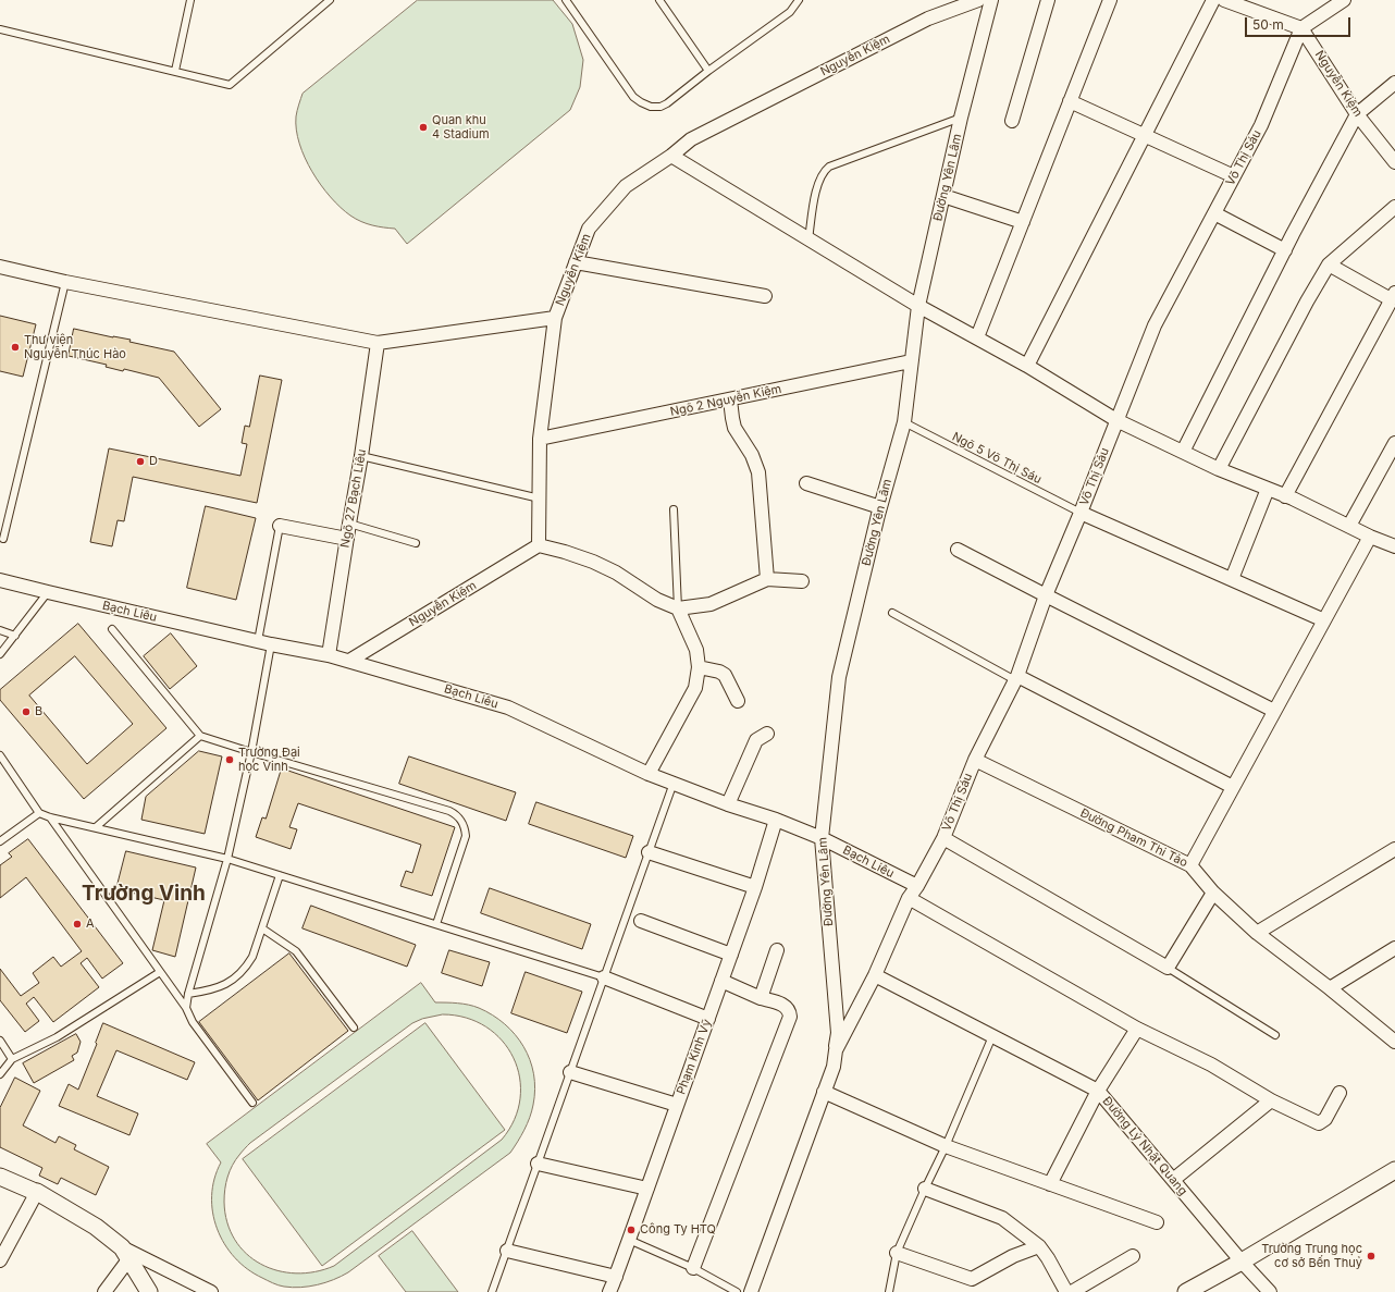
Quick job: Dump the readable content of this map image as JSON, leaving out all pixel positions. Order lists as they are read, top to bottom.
{
  "streets": {
    "street": [
      "Nguyễn Kiệm",
      "Võ Thị Sáu",
      "Đường Yên Lâm",
      "Ngõ 2 Nguyễn Kiệm",
      "Ngõ 27 Bạch Liêu",
      "Bạch Liêu",
      "Đường Pham Thi Tảo",
      "Phạm Kinh Vỹ",
      "Đường Lý Nhật Quang"
    ],
    "lane": ["Ngõ 5 Võ Thị Sáu"]
  },
  "crossings": [
    ["Nguyễn Kiệm", "Võ Thị Sáu"],
    ["Nguyễn Kiệm", "Ngõ 2 Nguyễn Kiệm"],
    ["Nguyễn Kiệm", "Bạch Liêu"],
    ["Võ Thị Sáu", "Đường Yên Lâm"],
    ["Võ Thị Sáu", "Ngõ 5 Võ Thị Sáu"],
    ["Võ Thị Sáu", "Bạch Liêu"],
    ["Võ Thị Sáu", "Đường Pham Thi Tảo"],
    ["Võ Thị Sáu", "Đường Lý Nhật Quang"],
    ["Đường Yên Lâm", "Ngõ 2 Nguyễn Kiệm"],
    ["Đường Yên Lâm", "Ngõ 5 Võ Thị Sáu"],
    ["Đường Yên Lâm", "Bạch Liêu"],
    ["Ngõ 27 Bạch Liêu", "Bạch Liêu"],
    ["Bạch Liêu", "Phạm Kinh Vỹ"]
  ],
  "districts": ["Trường Vinh"],
  "places": [
    "Quan khu 4 Stadium",
    "Thư viện Nguyễn Thúc Hào",
    "D",
    "B",
    "Trường Đại học Vinh",
    "A",
    "Công Ty HTQ",
    "Trường Trung học cơ sở Bến Thuỷ"
  ],
  "scale_bar": "50 m"
}
